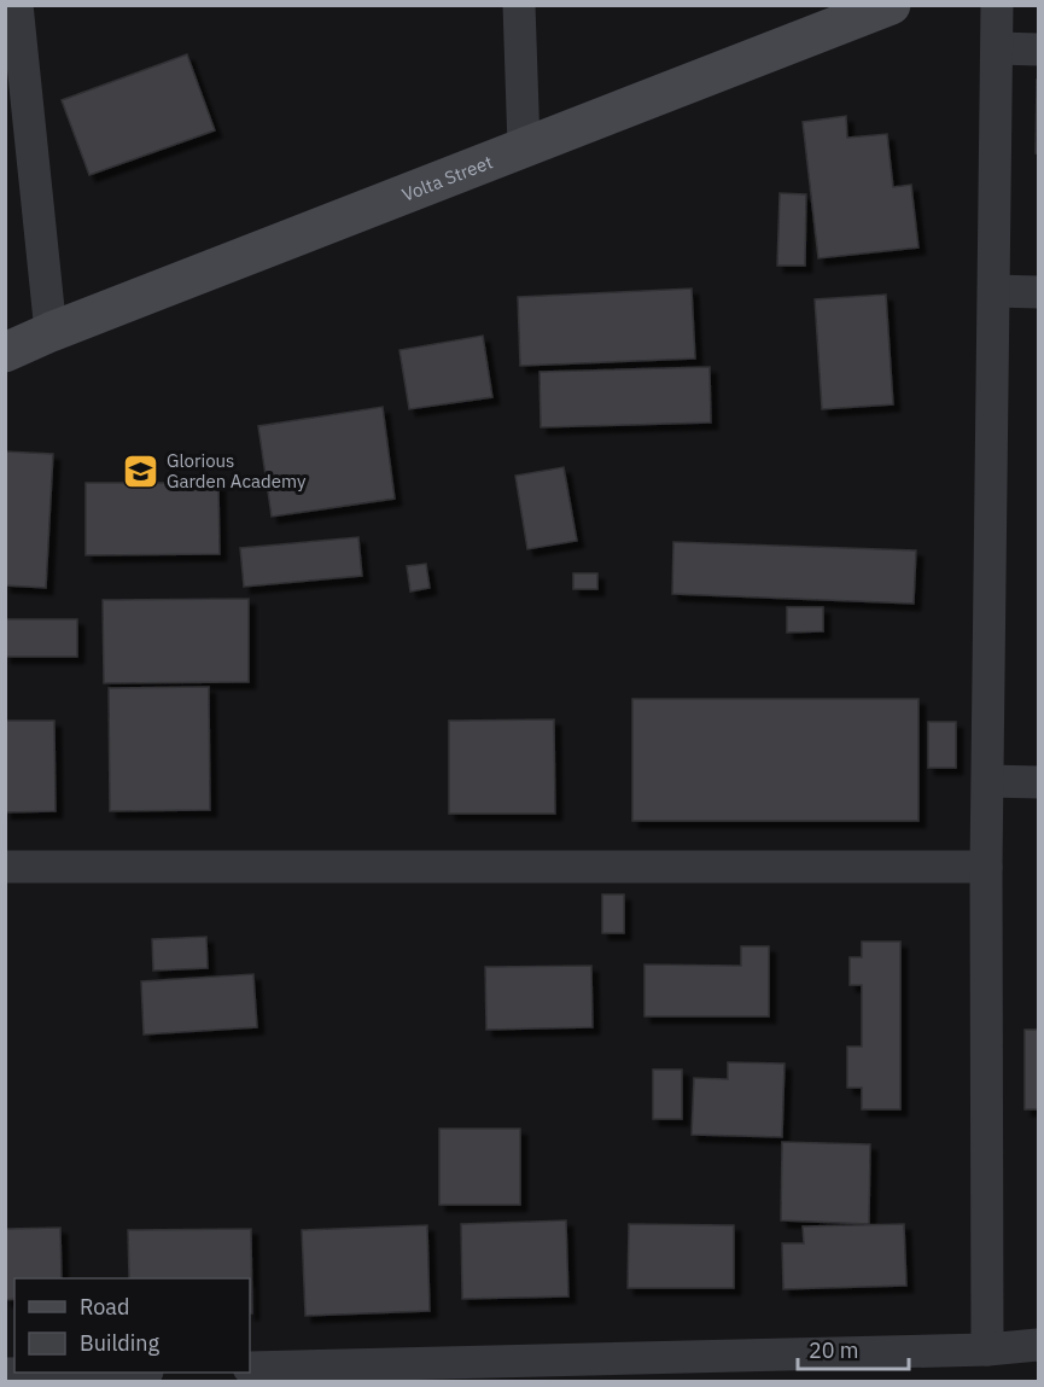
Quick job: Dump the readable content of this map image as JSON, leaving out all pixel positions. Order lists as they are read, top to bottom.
{
  "streets": {
    "street": ["Volta Street"]
  },
  "places": {
    "school or university": ["Glorious Garden Academy"]
  },
  "legend": ["Road", "Building"],
  "scale_bar": "20 m"
}
